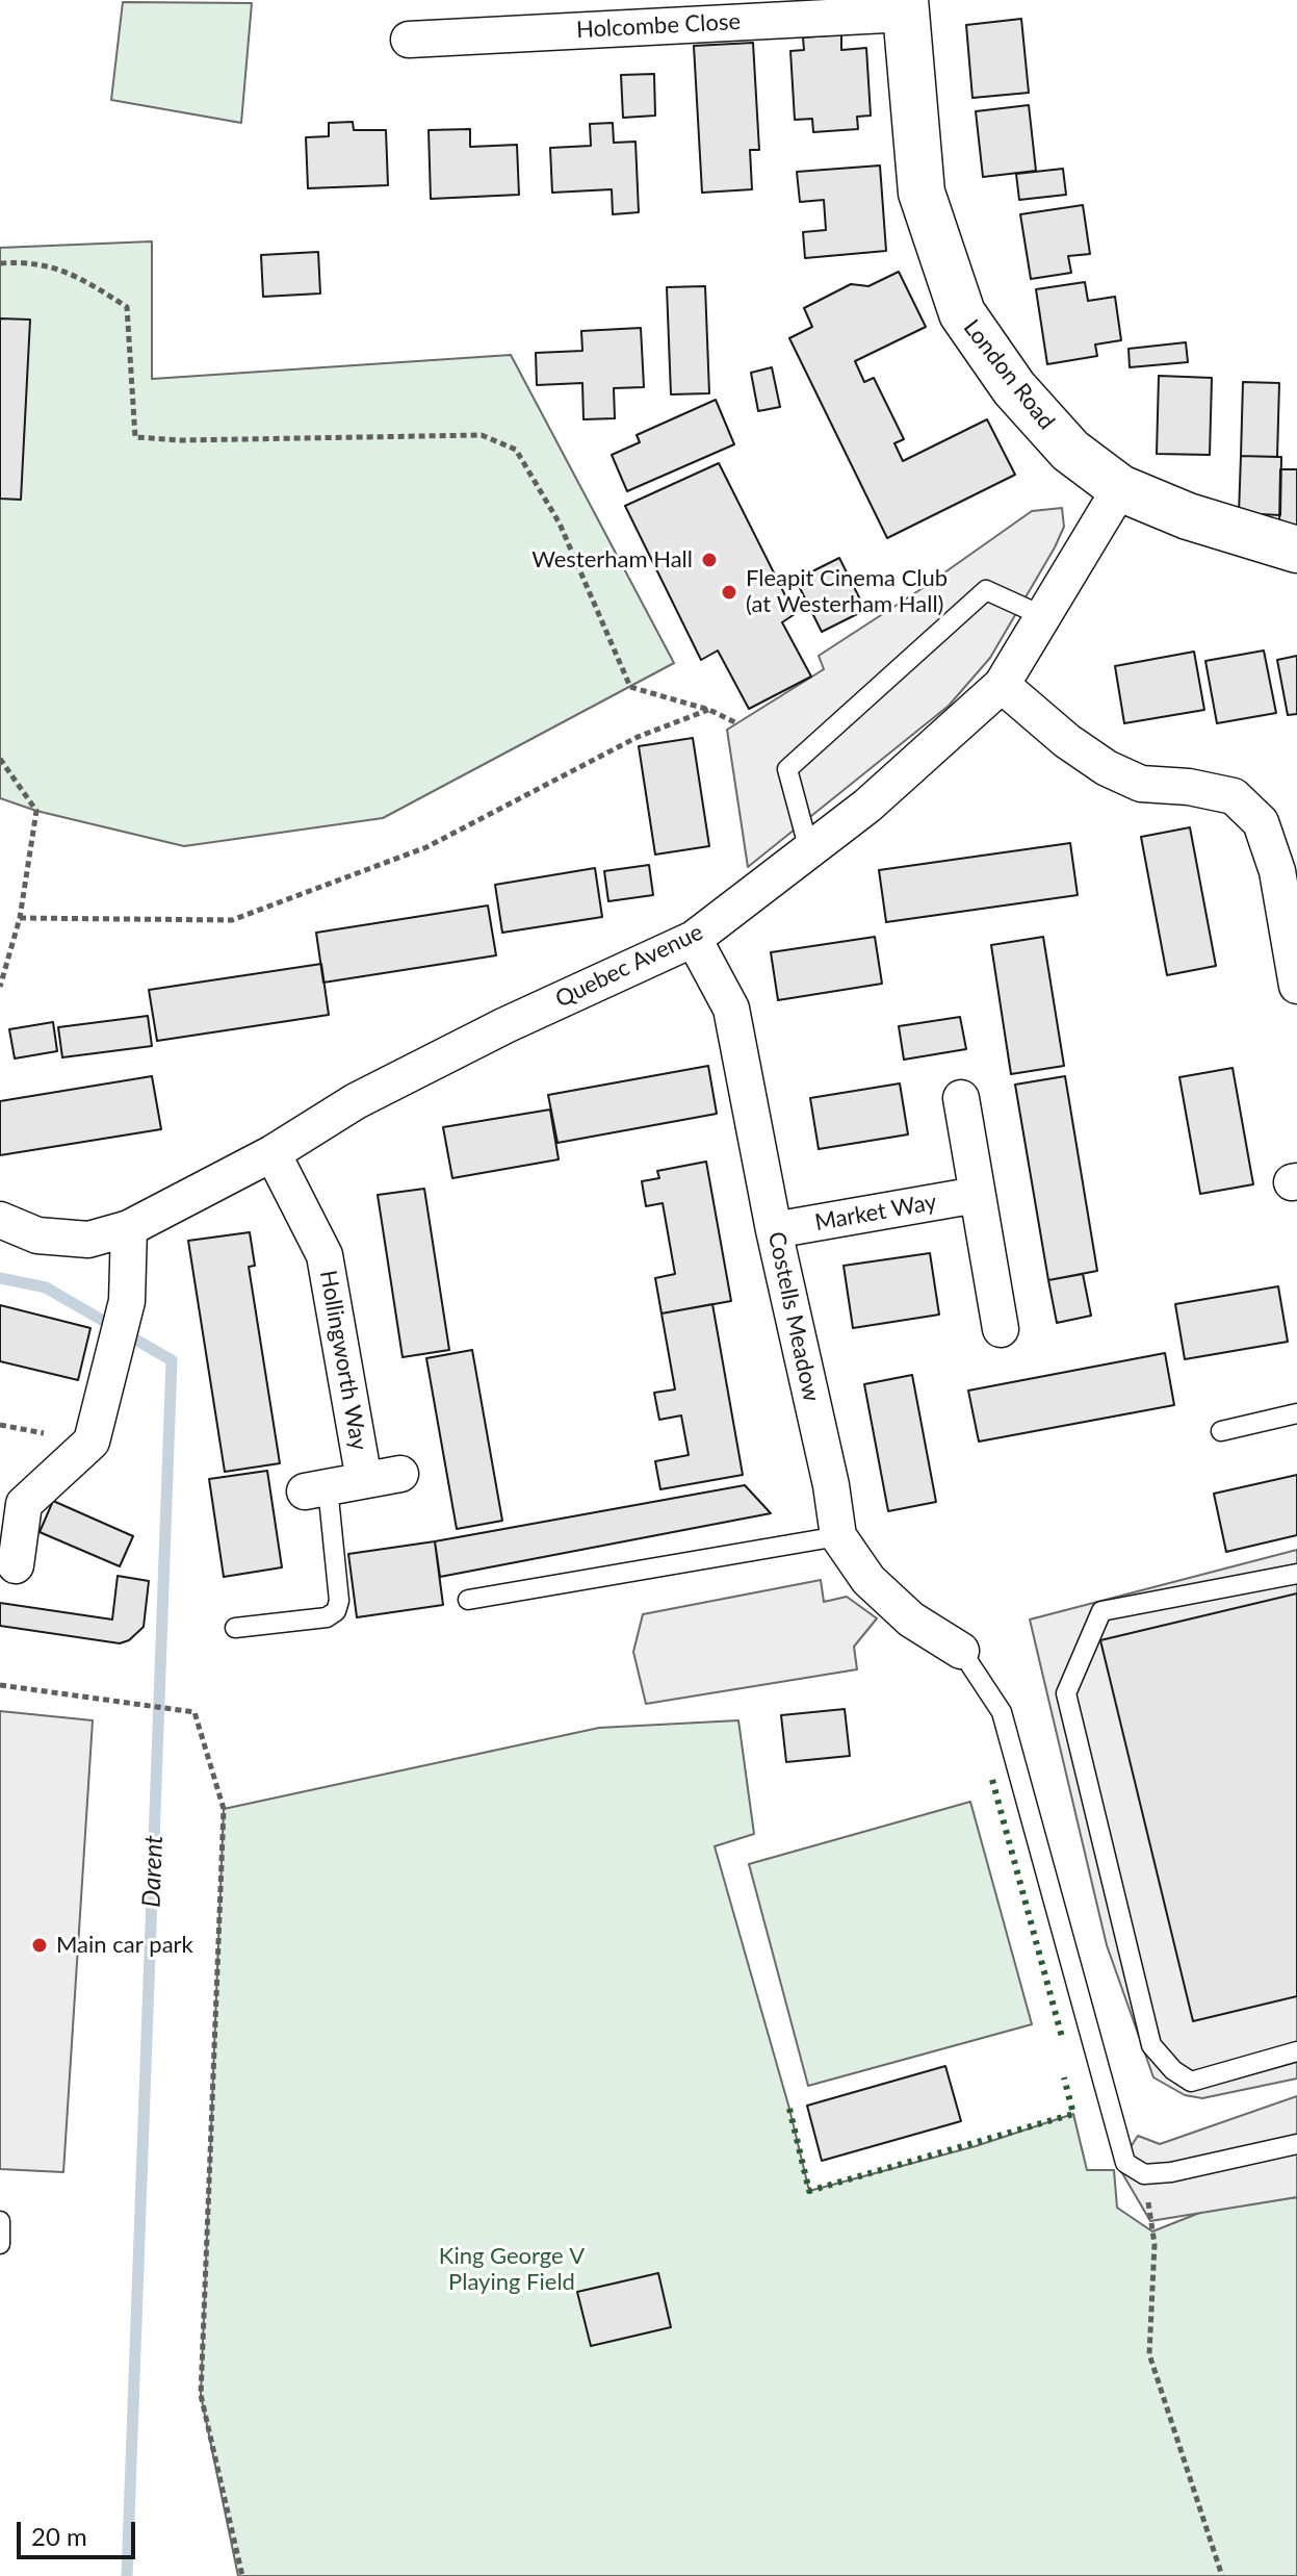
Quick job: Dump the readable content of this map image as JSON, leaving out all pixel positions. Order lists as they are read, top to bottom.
{
  "streets": {
    "street": [
      "Holcombe Close",
      "London Road",
      "Quebec Avenue",
      "Market Way",
      "Costells Meadow",
      "Hollingworth Way"
    ]
  },
  "crossings": [
    ["Holcombe Close", "London Road"],
    ["London Road", "Quebec Avenue"],
    ["Quebec Avenue", "Costells Meadow"],
    ["Quebec Avenue", "Hollingworth Way"],
    ["Market Way", "Costells Meadow"]
  ],
  "water": ["Darent"],
  "parks": ["King George V Playing Field"],
  "places": ["Westerham Hall", "Fleapit Cinema Club (at Westerham Hall)", "Main car park"],
  "scale_bar": "20 m"
}
